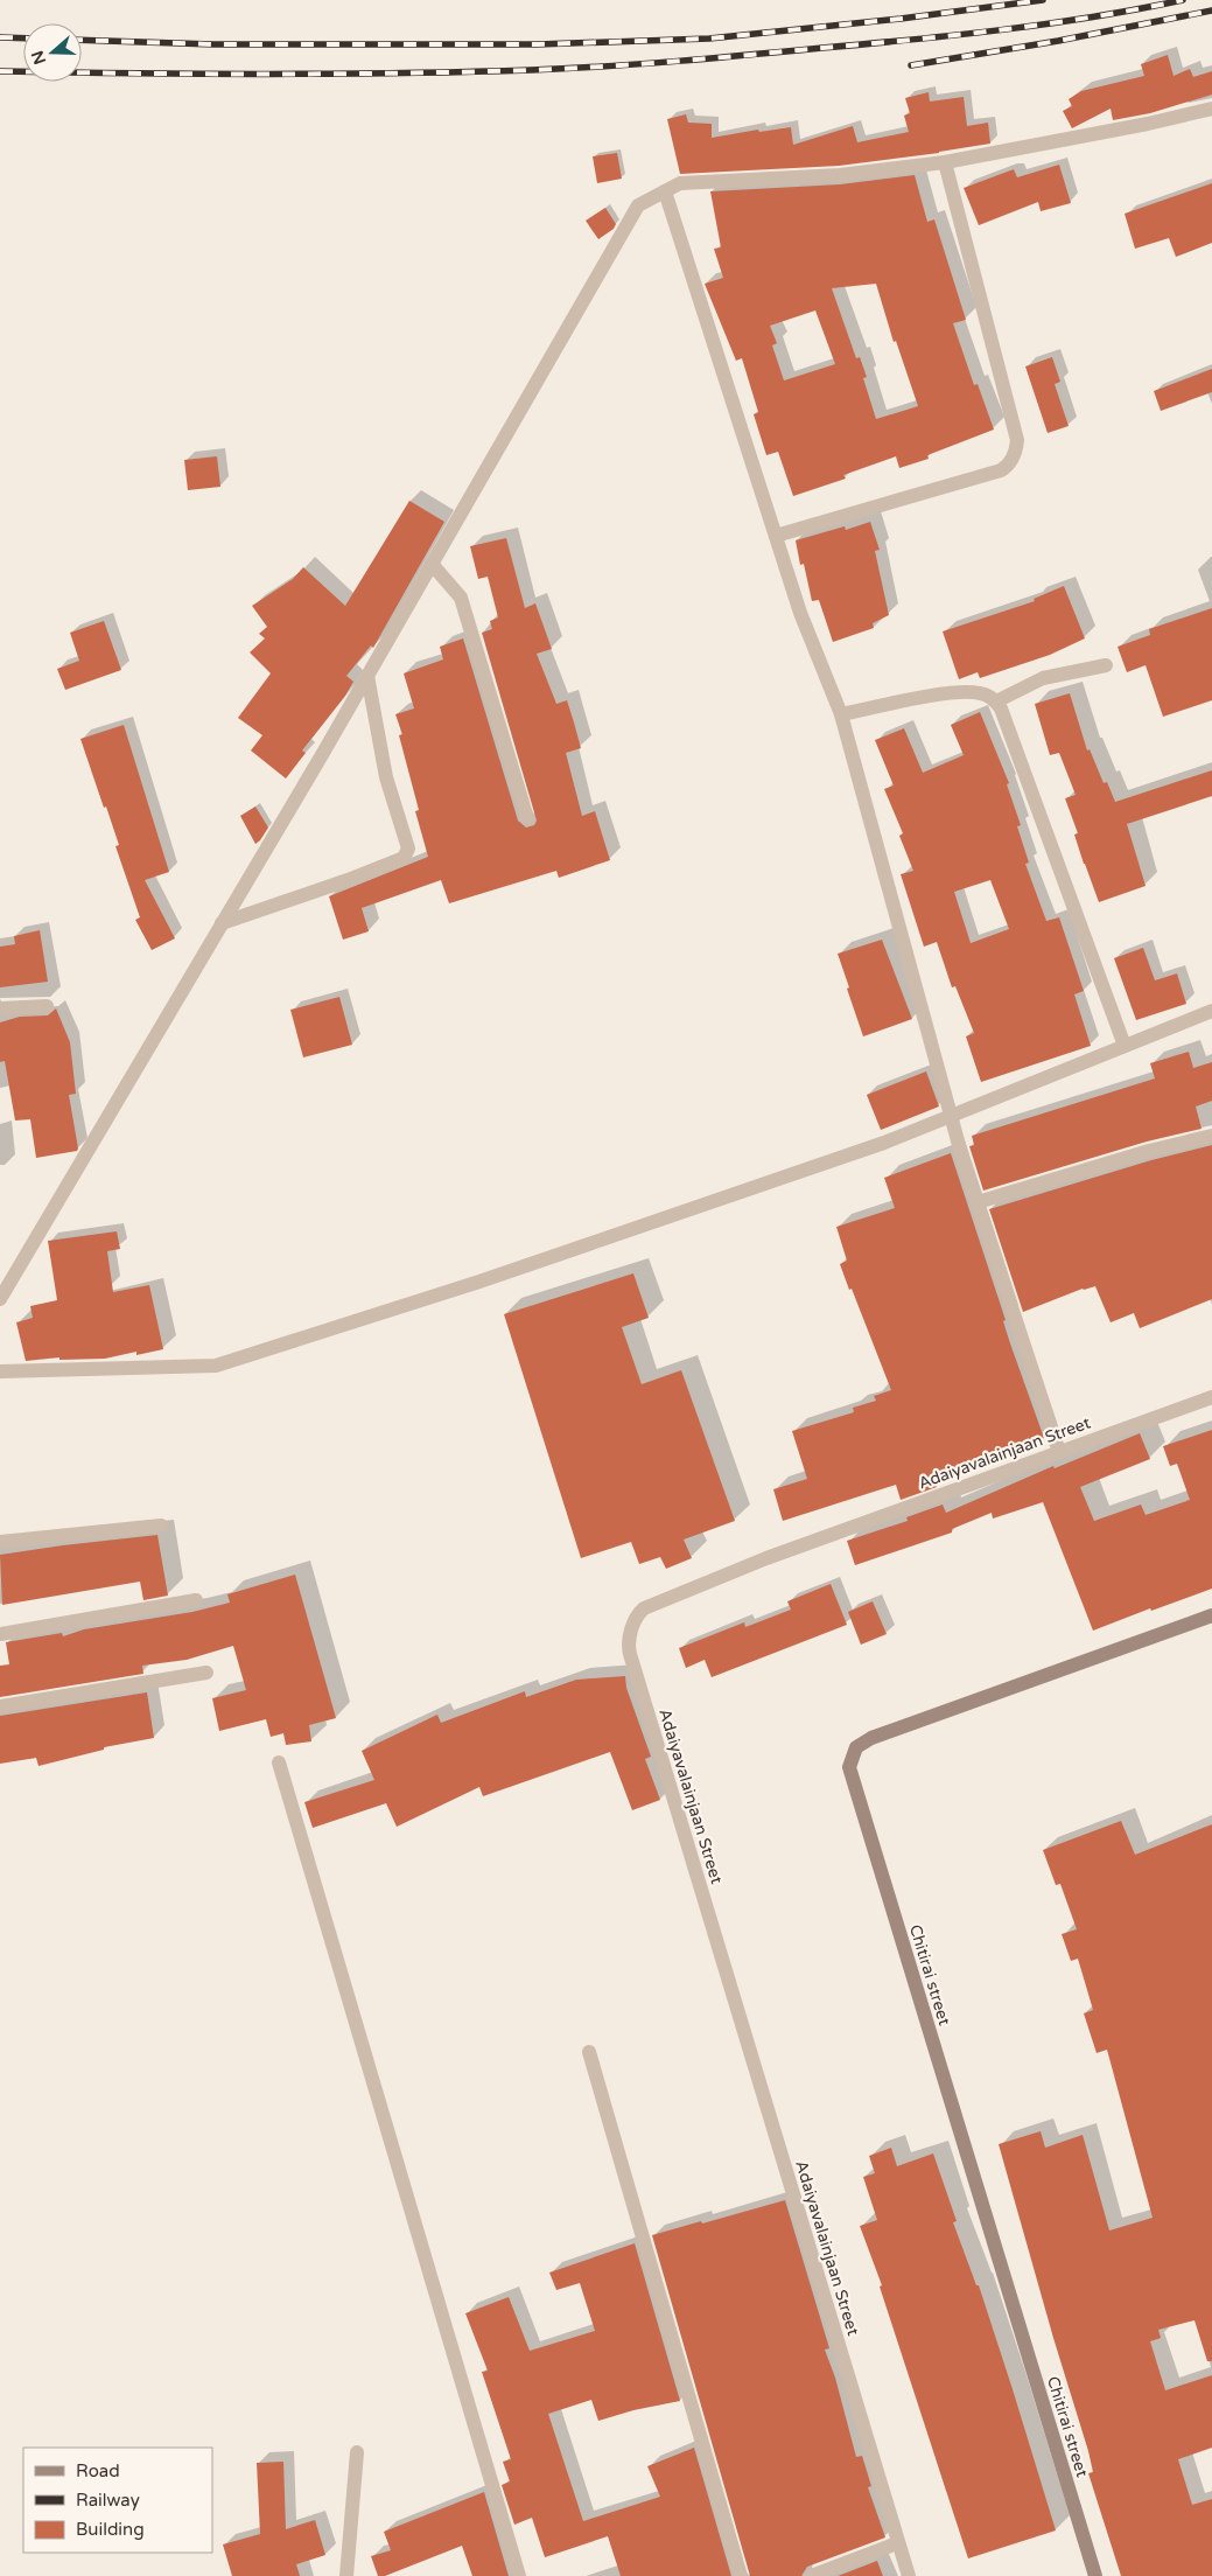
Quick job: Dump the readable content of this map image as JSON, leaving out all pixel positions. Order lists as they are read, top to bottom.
{
  "streets": {
    "street": ["Adaiyavalainjaan Street", "Chitirai street"]
  },
  "legend": ["Road", "Railway", "Building"],
  "north": "left"
}
